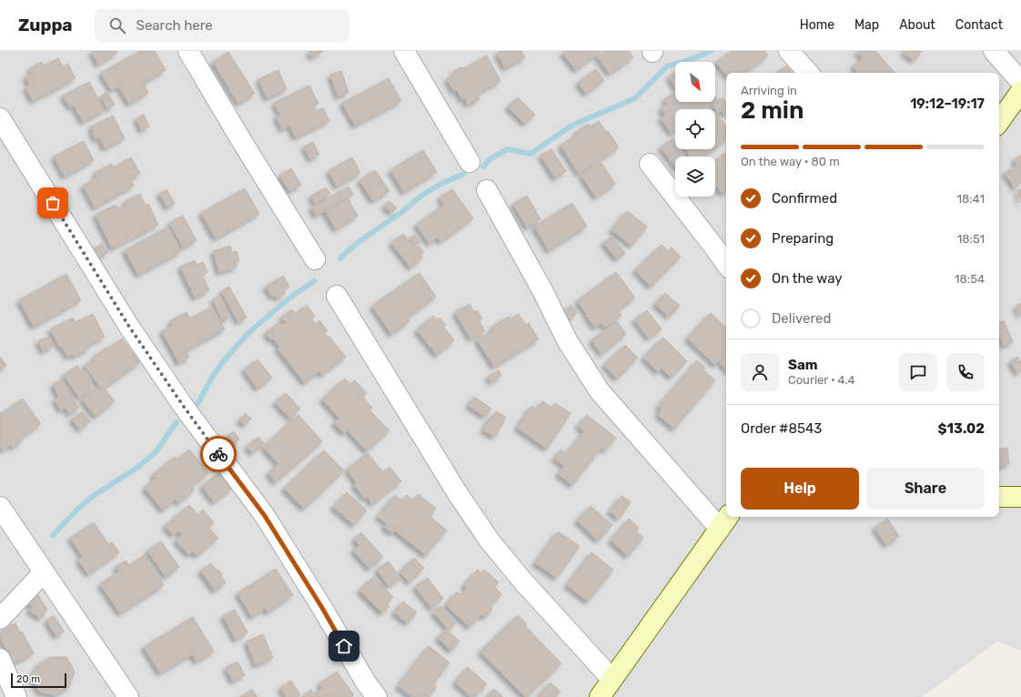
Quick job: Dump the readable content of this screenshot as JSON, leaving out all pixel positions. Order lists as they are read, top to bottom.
{
  "scale_bar": "20 m",
  "north": "bottom right",
  "page": {
    "header": "Zuppa",
    "search": "Search here",
    "nav": [
      "Home",
      "Map",
      "About",
      "Contact"
    ],
    "heading": ["2 min", "Arriving in", "19:12–19:17"],
    "panel": [
      "Sam",
      "Courier · 4.4",
      "Order #8543",
      "$13.02"
    ],
    "bar": "On the way · 80 m",
    "list": [
      ["Confirmed", "18:41"],
      ["Preparing", "18:51"],
      ["On the way", "18:54"],
      "Delivered"
    ],
    "buttons": ["Help", "Share"],
    "scale": "20 m"
  }
}
